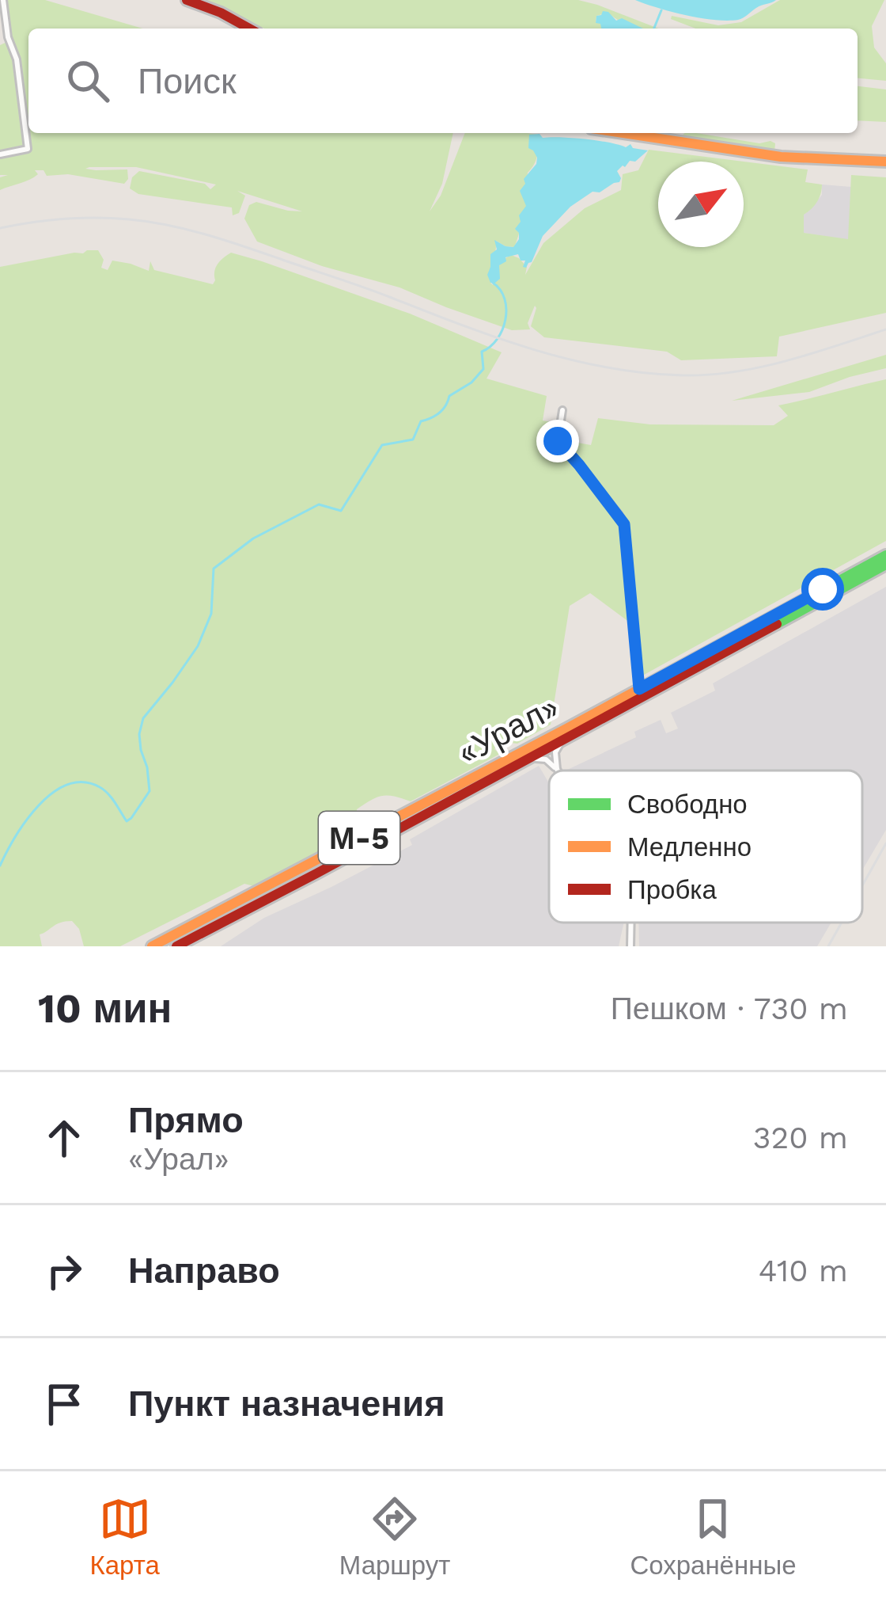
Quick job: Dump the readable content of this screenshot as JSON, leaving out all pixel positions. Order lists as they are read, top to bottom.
{
  "streets": {
    "main road": ["«Урал»", "М-5"]
  },
  "legend": ["Свободно", "Медленно", "Пробка"],
  "north": "top right",
  "page": {
    "search": "Поиск",
    "heading": ["10 мин", "Пешком · 730 m"],
    "list": [
      ["Прямо", "«Урал»", "320 m"],
      ["Направо", "410 m"],
      "Пункт назначения"
    ],
    "nav": ["Карта", "Маршрут", "Сохранённые"]
  }
}
